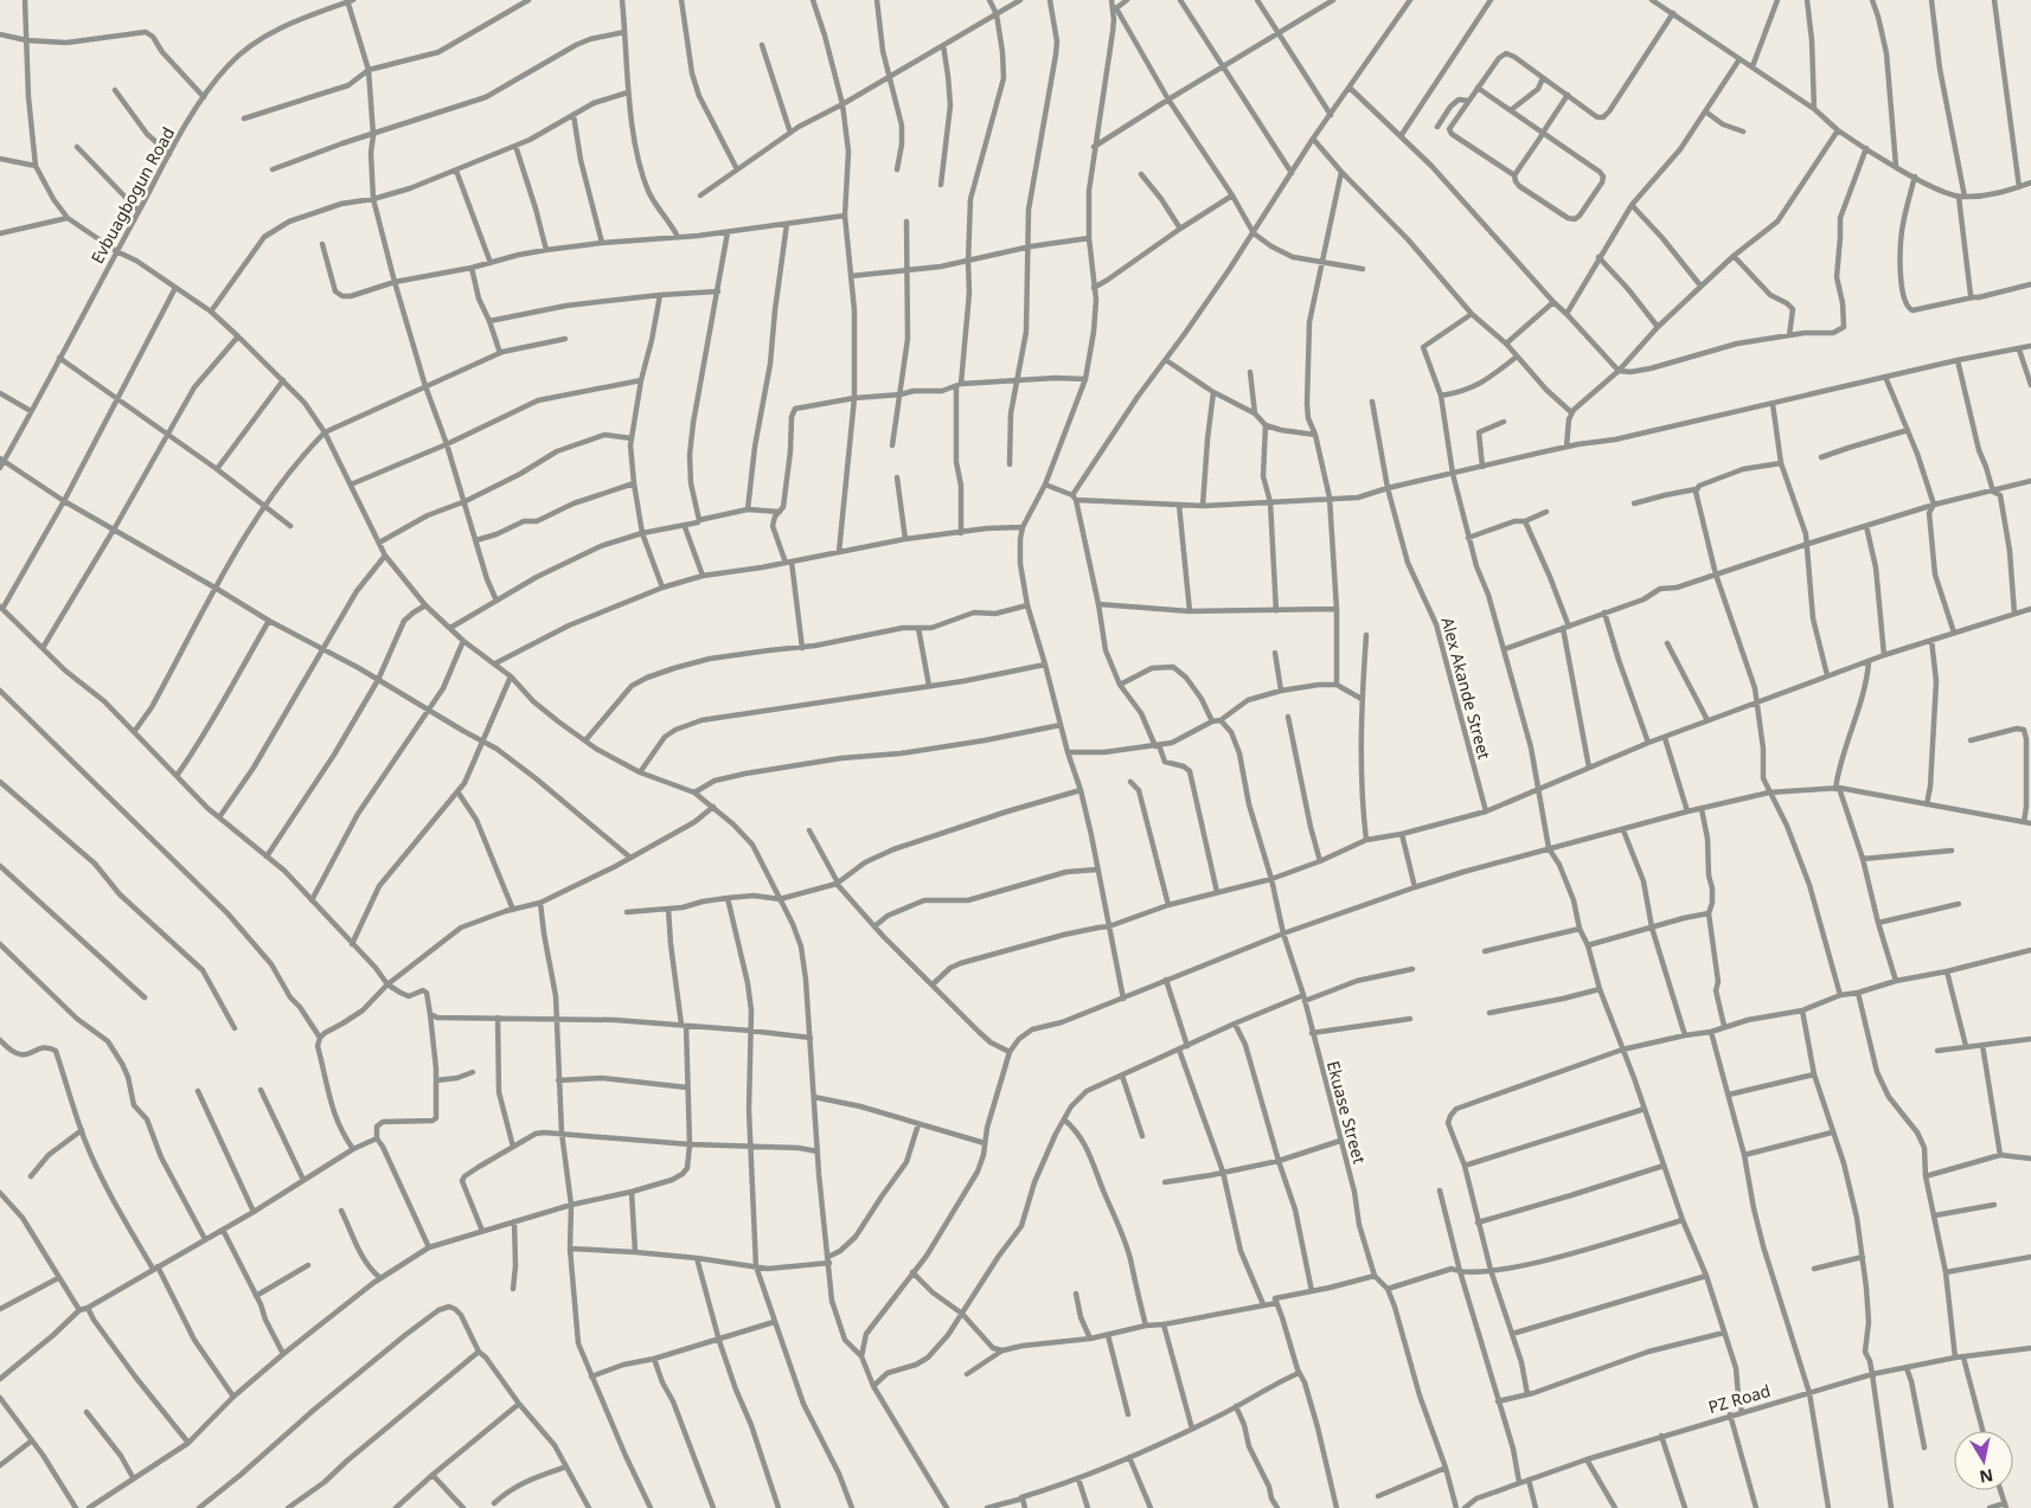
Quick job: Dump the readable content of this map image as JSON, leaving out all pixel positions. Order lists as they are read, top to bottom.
{
  "streets": {
    "street": [
      "Evbuagbogun Road",
      "Alex Akande Street",
      "Ekuase Street",
      "PZ Road"
    ]
  },
  "north": "bottom"
}
